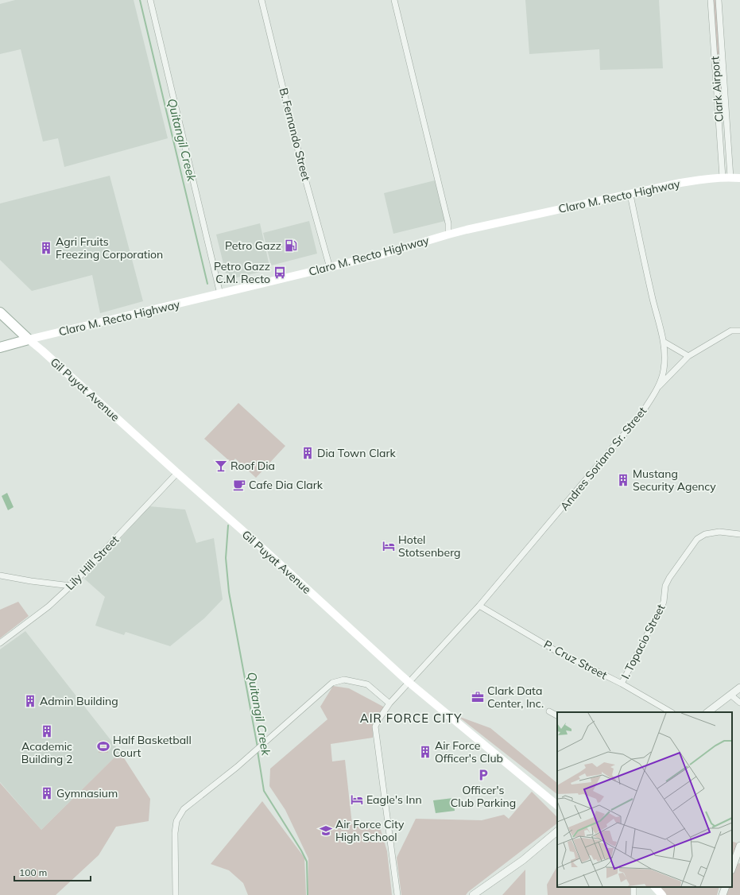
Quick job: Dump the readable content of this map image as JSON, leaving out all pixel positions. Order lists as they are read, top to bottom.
{
  "streets": {
    "main road": ["Claro M. Recto Highway", "Gil Puyat Avenue"],
    "street": [
      "Clark Airport",
      "B. Fernando Street",
      "Andres Soriano Sr. Street",
      "Lily Hill Street",
      "I. Topacio Street",
      "P. Cruz Street"
    ]
  },
  "crossings": [
    ["Clark Airport", "Claro M. Recto Highway"],
    ["B. Fernando Street", "Claro M. Recto Highway"],
    ["Claro M. Recto Highway", "Gil Puyat Avenue"],
    ["Claro M. Recto Highway", "Andres Soriano Sr. Street"],
    ["Gil Puyat Avenue", "Andres Soriano Sr. Street"],
    ["Gil Puyat Avenue", "Lily Hill Street"],
    ["Andres Soriano Sr. Street", "P. Cruz Street"],
    ["I. Topacio Street", "P. Cruz Street"]
  ],
  "districts": ["AIR FORCE CITY"],
  "water": ["Quitangil Creek"],
  "places": {
    "fuel station": ["Petro Gazz"],
    "building": [
      "Agri Fruits Freezing Corporation",
      "Dia Town Clark",
      "Mustang Security Agency",
      "Admin Building",
      "Academic Building 2",
      "Air Force Officer's Club",
      "Gymnasium"
    ],
    "bus stop": ["Petro Gazz C.M. Recto"],
    "bar": ["Roof Dia"],
    "cafe": ["Cafe Dia Clark"],
    "hotel": ["Hotel Stotsenberg", "Eagle's Inn"],
    "office": ["Clark Data Center, Inc."],
    "sports": ["Half Basketball Court"],
    "parking": ["Officer's Club Parking"],
    "school or university": ["Air Force City High School"]
  },
  "scale_bar": "100 m"
}
